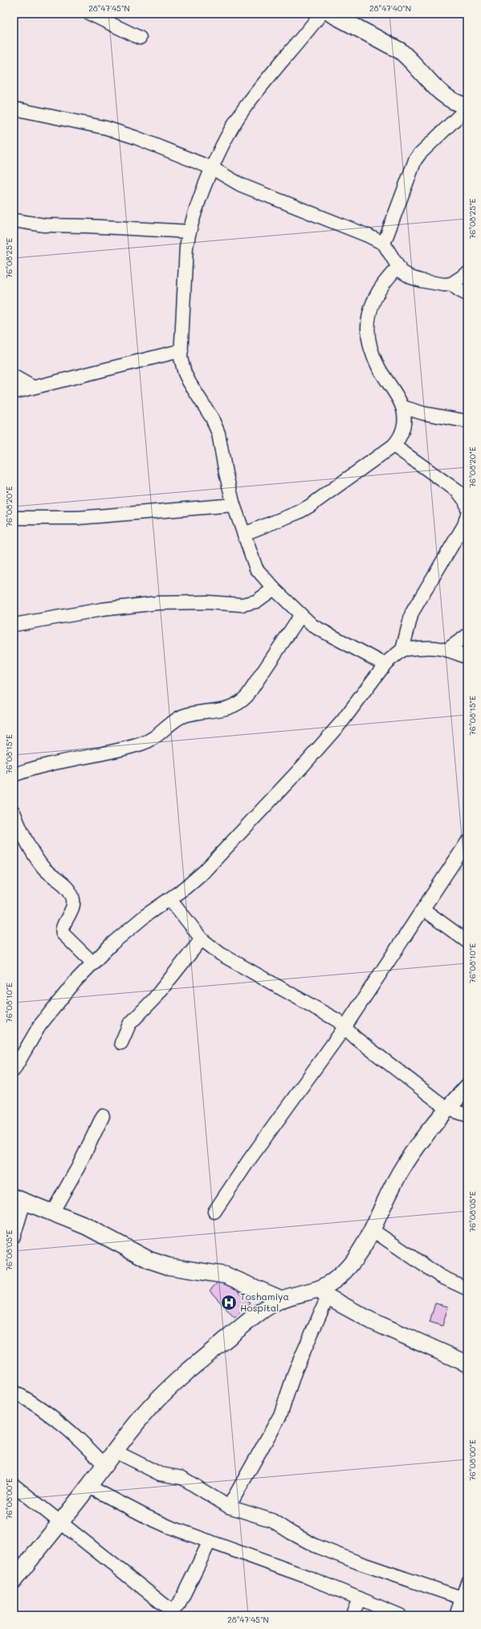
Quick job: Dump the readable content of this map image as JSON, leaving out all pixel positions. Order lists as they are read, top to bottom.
{
  "places": {
    "hospital": ["Toshamiya Hospital"]
  },
  "coordinates": [
    "28°47'45\"N",
    "28°47'40\"N",
    "76°08'25\"E",
    "76°08'20\"E",
    "76°08'15\"E",
    "76°08'10\"E",
    "76°08'05\"E",
    "76°08'00\"E"
  ]
}
